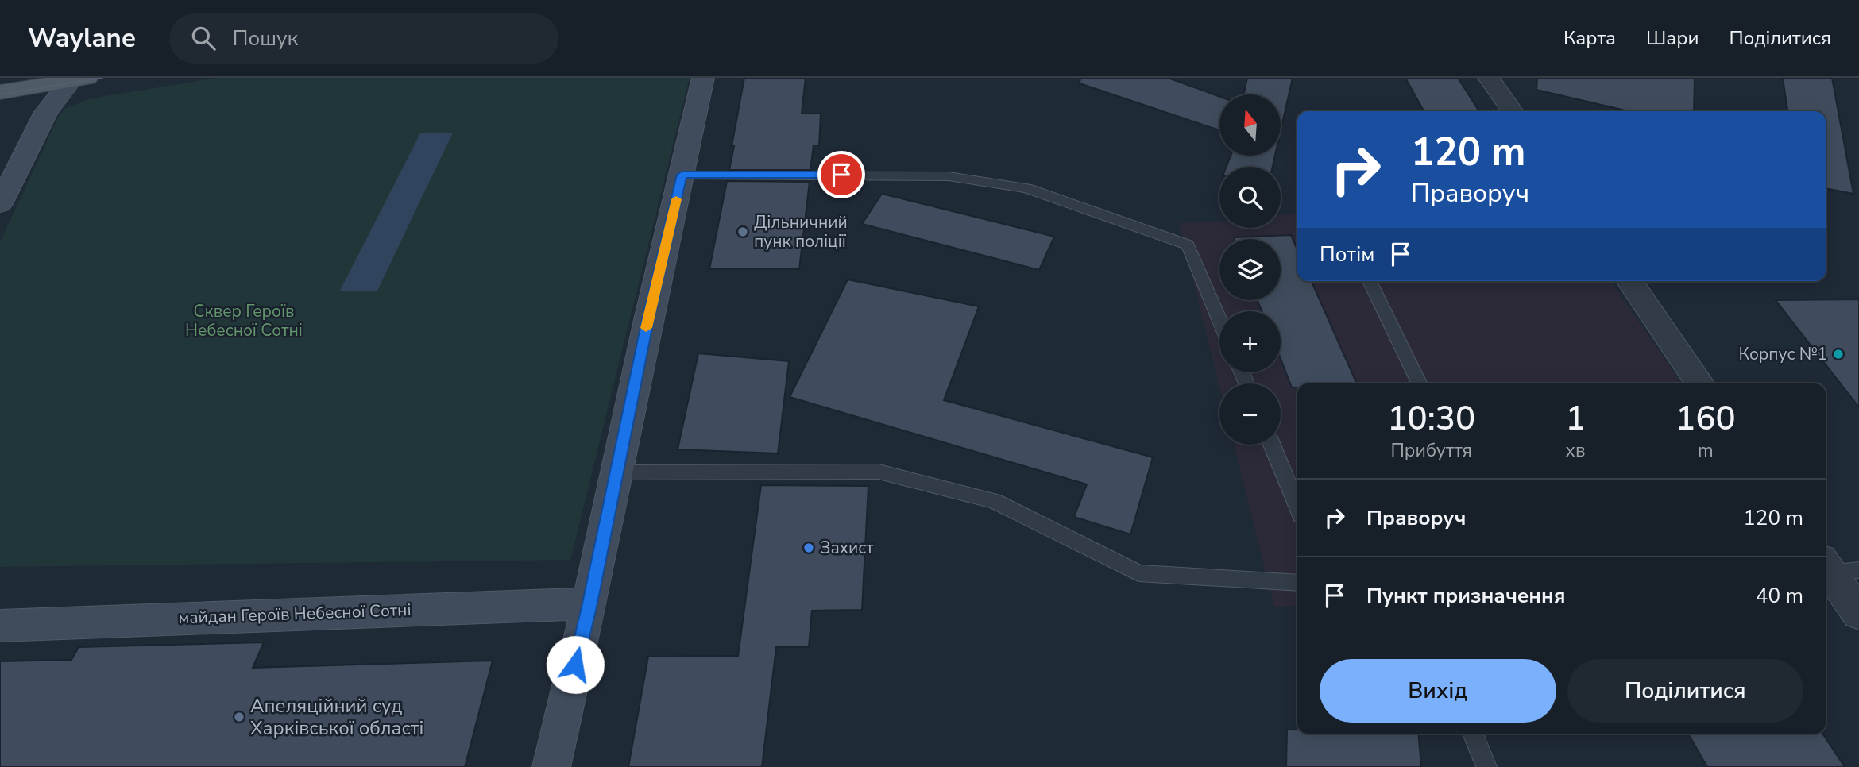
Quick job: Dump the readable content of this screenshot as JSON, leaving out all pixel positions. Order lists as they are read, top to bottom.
{
  "streets": {
    "main road": ["майдан Героїв Небесної Сотні"]
  },
  "parks": ["Сквер Героїв Небесної Сотні"],
  "places": [
    "Дільничний пунк поліції",
    "Корпус №1",
    "Захист",
    "Апеляційний суд Харківської області"
  ],
  "north": "top",
  "page": {
    "header": "Waylane",
    "search": "Пошук",
    "nav": ["Карта", "Шари", "Поділитися"],
    "map_buttons": ["+", "−"],
    "turn": ["120 m", "Праворуч"],
    "then": "Потім",
    "eta": [
      "10:30",
      "Прибуття",
      "1",
      "хв",
      "160",
      "m"
    ],
    "list": [
      {
        "name": "Праворуч",
        "value": "120 m"
      },
      {
        "name": "Пункт призначення",
        "value": "40 m"
      }
    ],
    "buttons": ["Вихід", "Поділитися"]
  }
}
